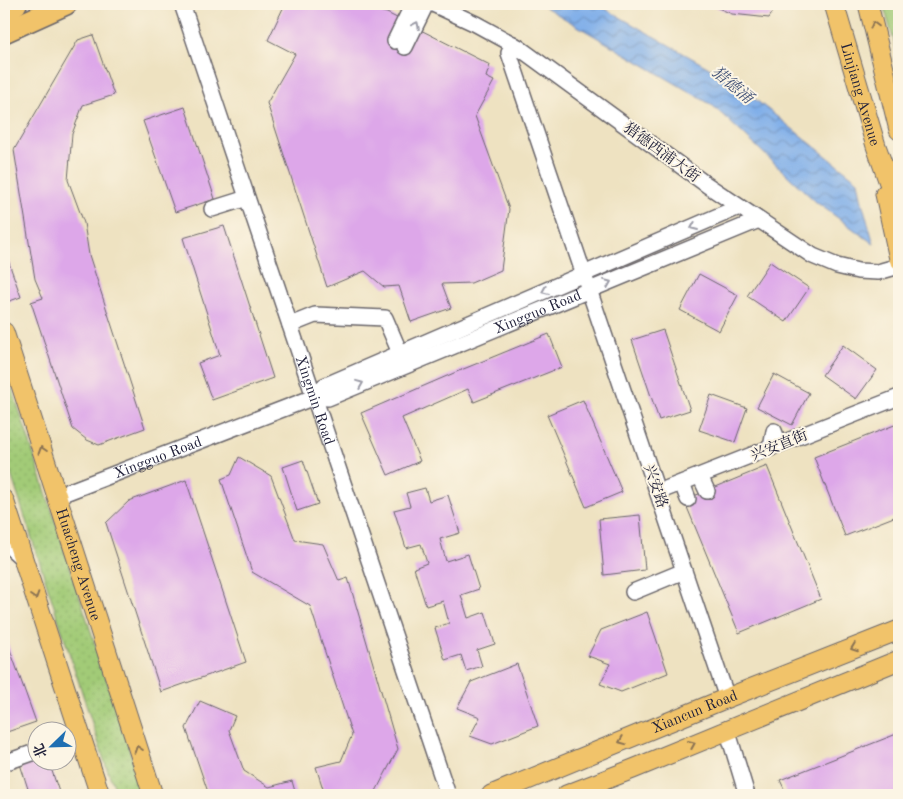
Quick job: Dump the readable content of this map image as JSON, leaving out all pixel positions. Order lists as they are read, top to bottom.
{
  "streets": {
    "main road": ["Linjiang Avenue", "Huacheng Avenue", "Xiancun Road"],
    "street": [
      "猎德西浦大街",
      "Xingguo Road",
      "Xingmin Road",
      "兴安直街",
      "兴安路"
    ]
  },
  "crossings": [
    ["猎德西浦大街", "Xingguo Road"],
    ["猎德西浦大街", "兴安路"],
    ["Xingguo Road", "Xingmin Road"],
    ["Xingguo Road", "兴安路"],
    ["Xingguo Road", "Huacheng Avenue"],
    ["兴安直街", "兴安路"],
    ["兴安路", "Xiancun Road"]
  ],
  "water": ["猎德涌"],
  "north": "bottom left"
}
